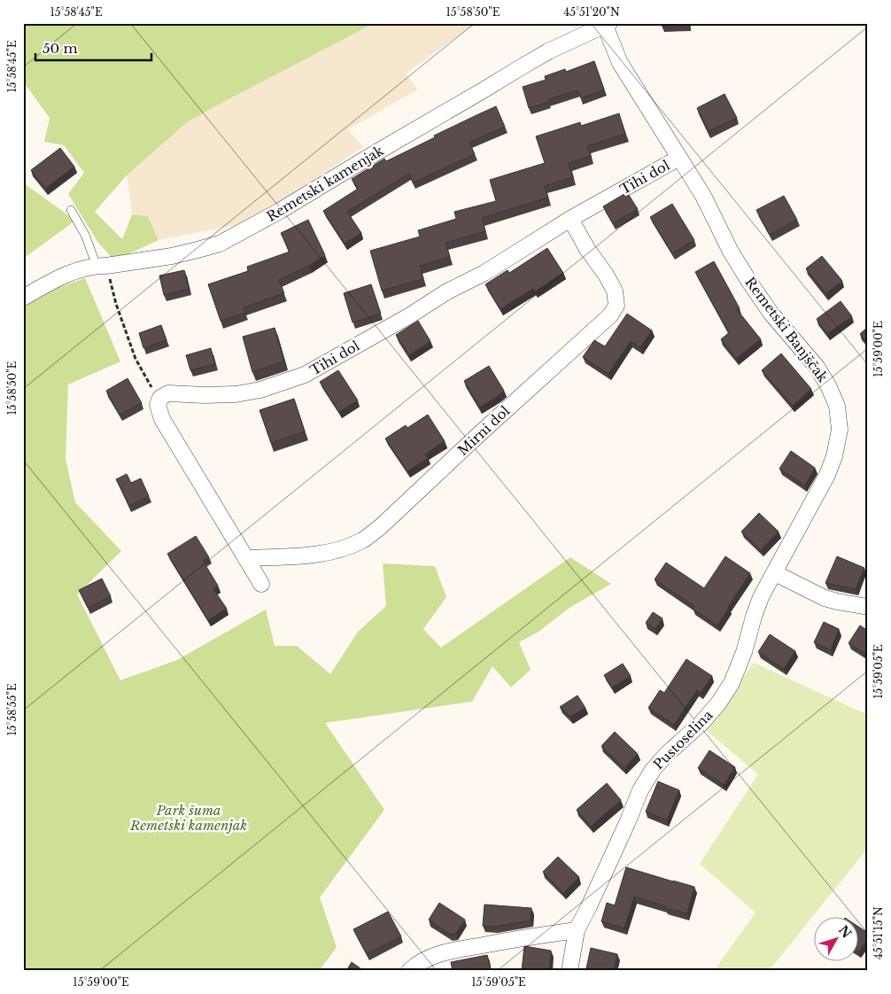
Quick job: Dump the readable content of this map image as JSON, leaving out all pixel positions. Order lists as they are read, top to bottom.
{
  "streets": {
    "street": [
      "Tihi dol",
      "Remetski kamenjak",
      "Remetski Banjščak",
      "Mirni dol",
      "Pustoselina"
    ]
  },
  "crossings": [
    ["Tihi dol", "Remetski Banjščak"],
    ["Tihi dol", "Mirni dol"],
    ["Remetski kamenjak", "Remetski Banjščak"],
    ["Remetski Banjščak", "Pustoselina"]
  ],
  "parks": ["Park šuma Remetski kamenjak"],
  "scale_bar": "50 m",
  "north": "top right",
  "coordinates": [
    "15°58'45\"E",
    "15°58'50\"E",
    "45°51'20\"N",
    "15°59'00\"E",
    "15°59'05\"E",
    "15°58'55\"E",
    "45°51'15\"N"
  ]
}
